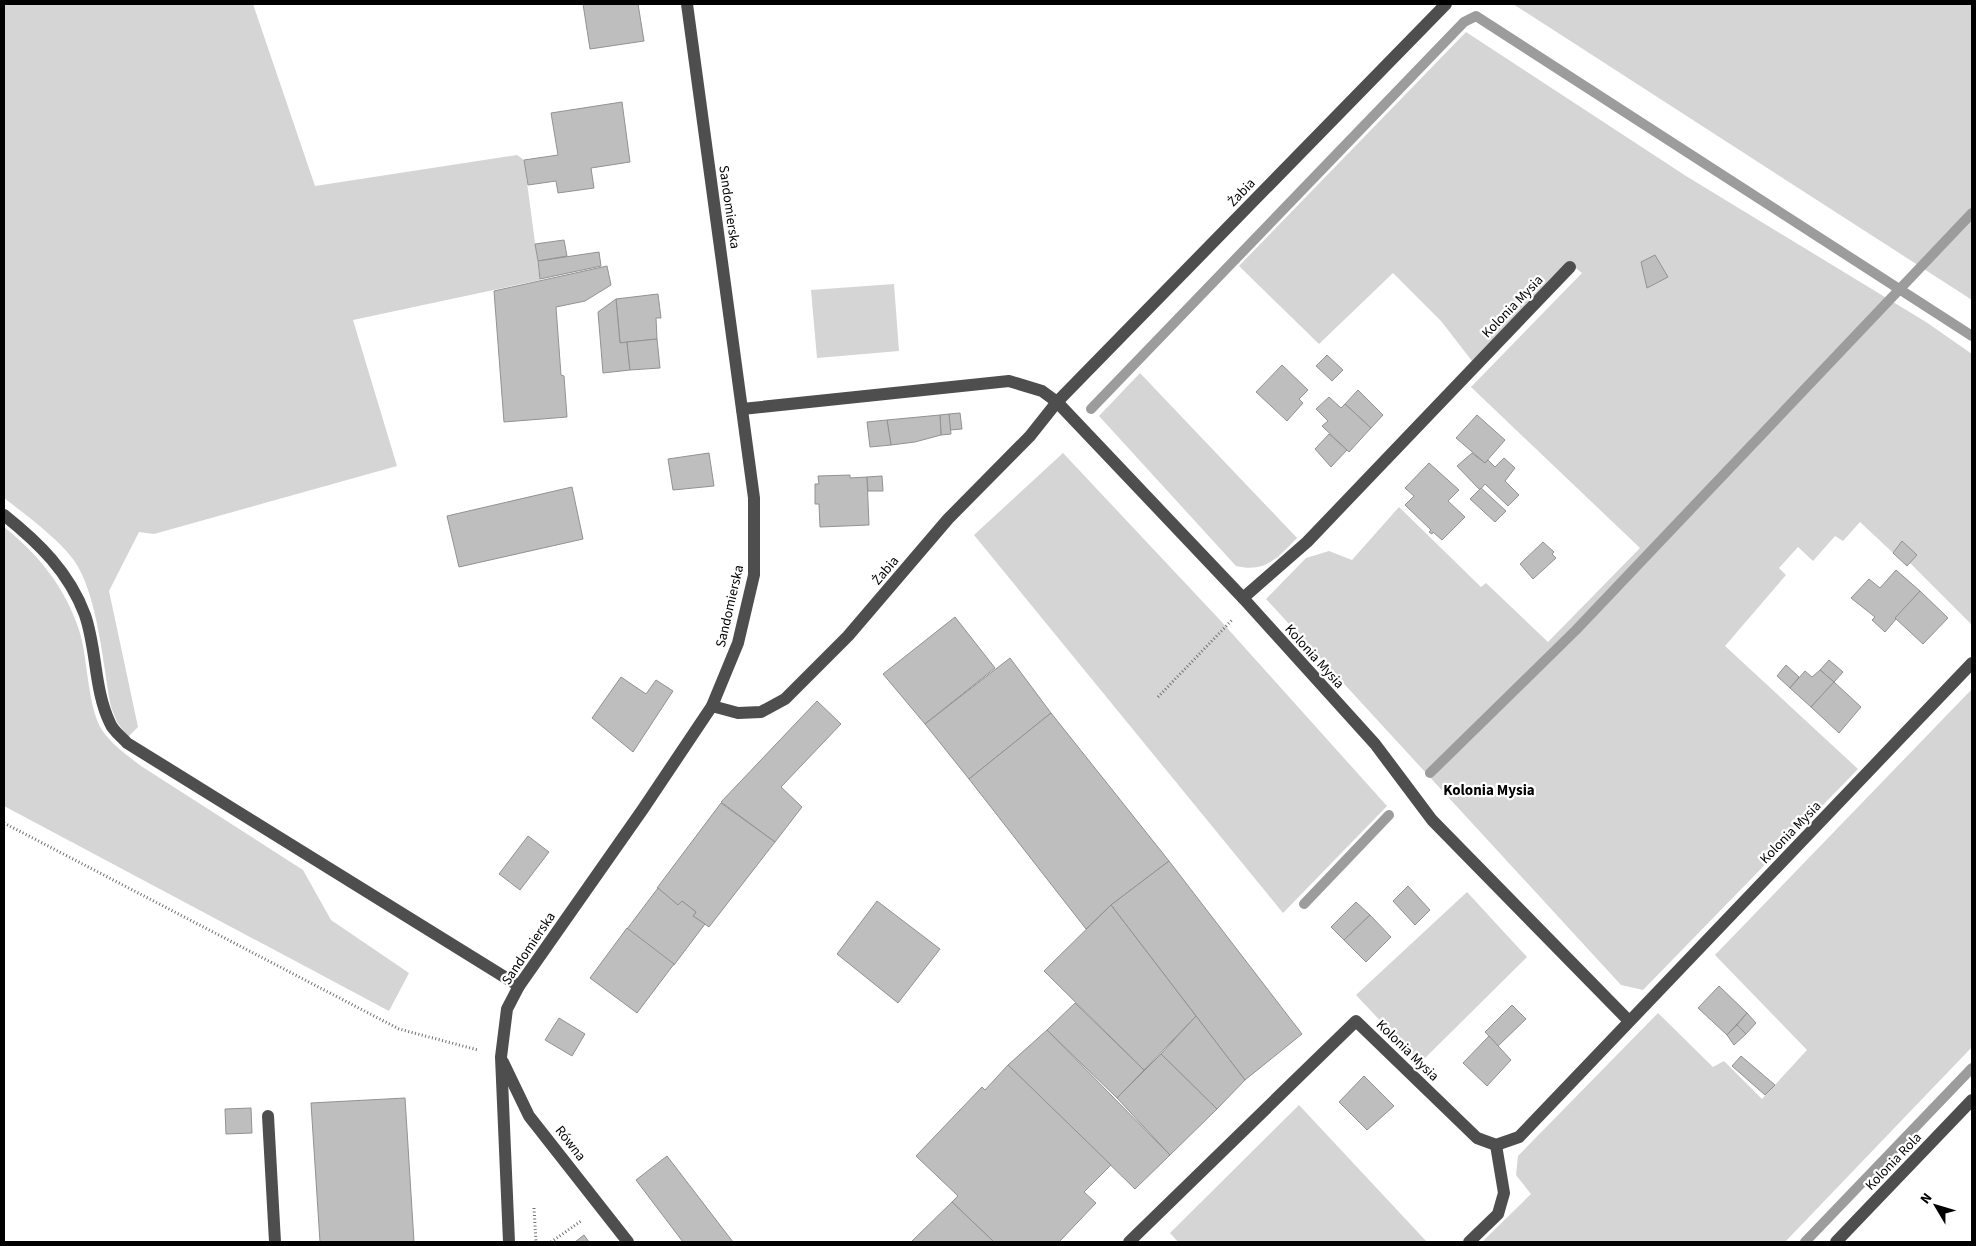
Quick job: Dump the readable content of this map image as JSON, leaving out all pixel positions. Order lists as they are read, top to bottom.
{
  "streets": {
    "street": [
      "Żabia",
      "Sandomierska",
      "Kolonia Mysia",
      "Równa",
      "Kolonia Rola"
    ]
  },
  "crossings": [
    ["Żabia", "Sandomierska"],
    ["Żabia", "Kolonia Mysia"],
    ["Sandomierska", "Równa"]
  ],
  "districts": ["Kolonia Mysia"],
  "north": "top left"
}
